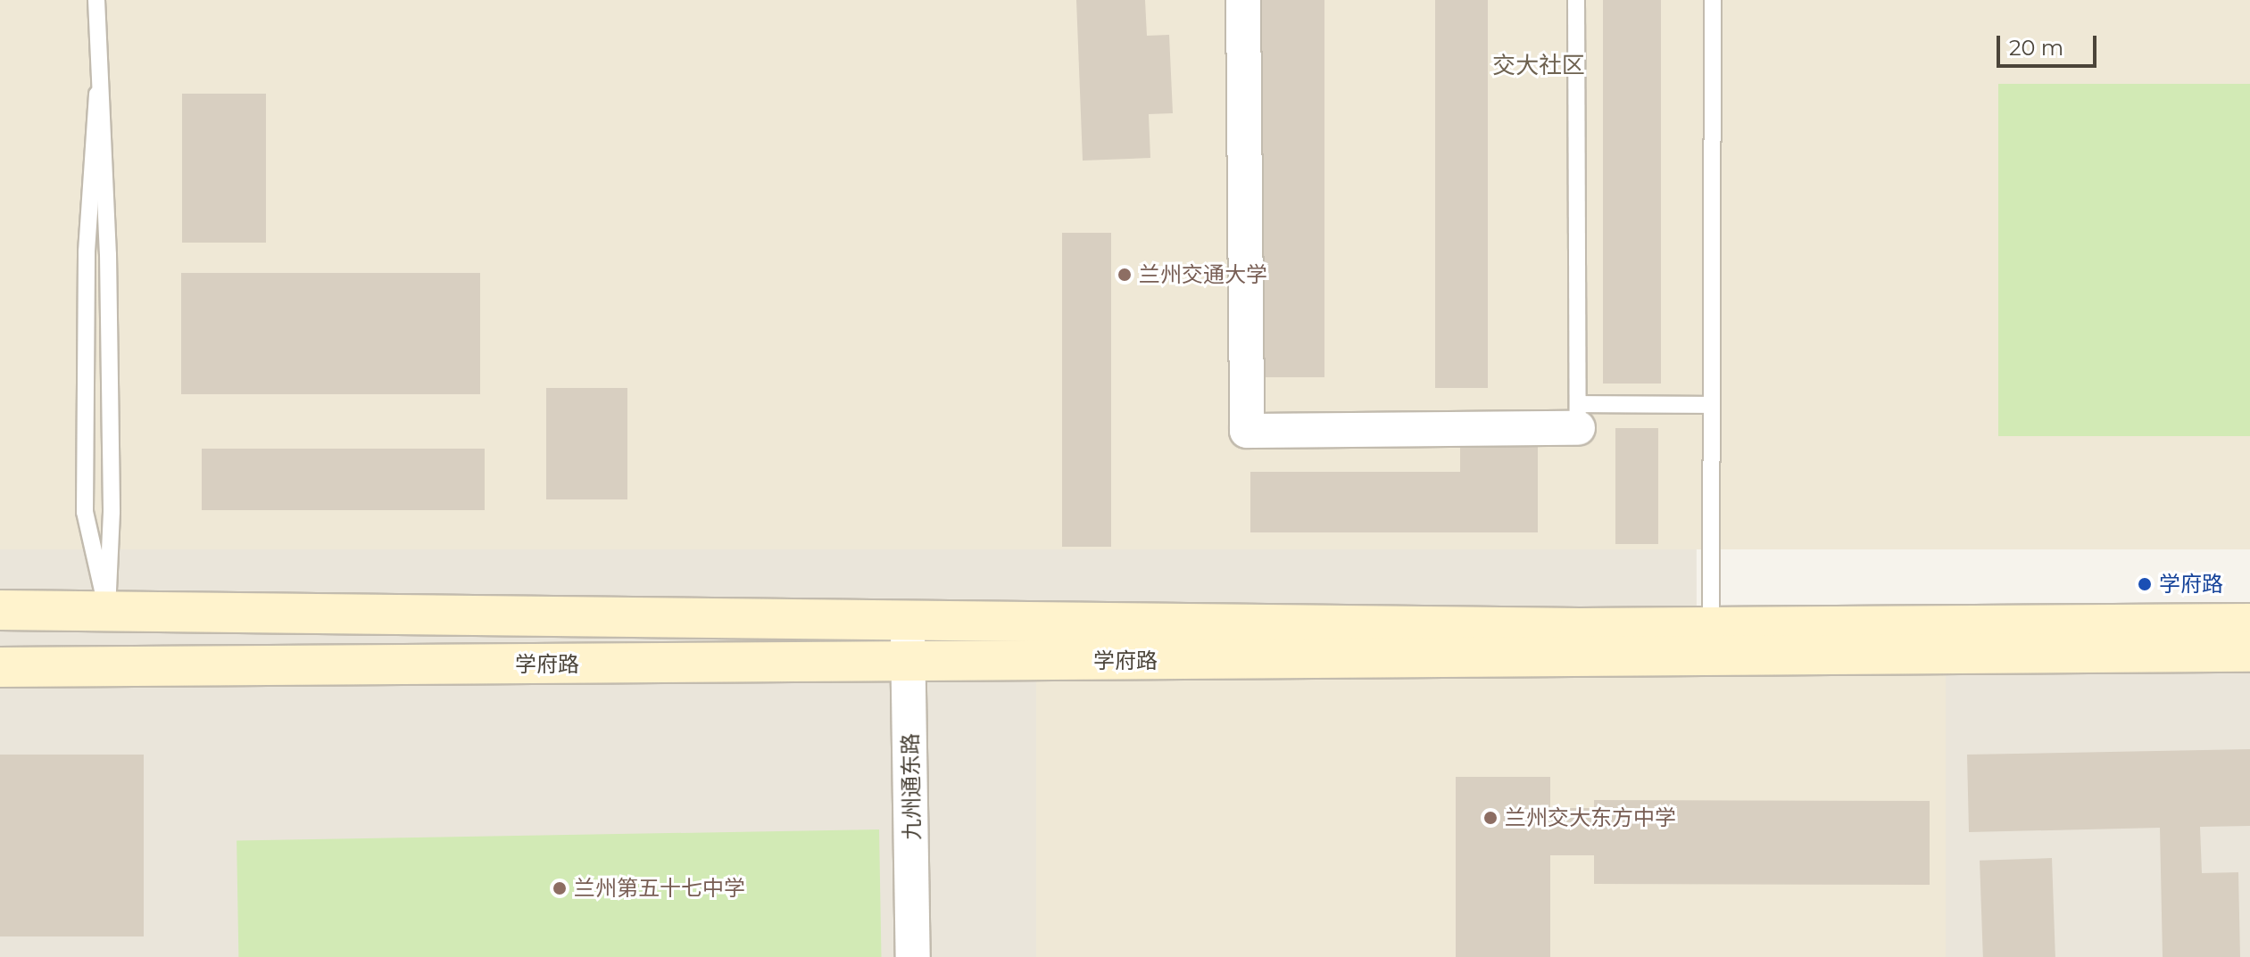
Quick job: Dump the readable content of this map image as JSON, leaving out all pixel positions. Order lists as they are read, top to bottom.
{
  "streets": {
    "street": ["学府路", "九州通东路"]
  },
  "crossings": [
    ["学府路", "九州通东路"]
  ],
  "districts": ["交大社区"],
  "places": [
    "兰州交通大学",
    "学府路",
    "兰州交大东方中学",
    "兰州第五十七中学"
  ],
  "scale_bar": "20 m"
}
